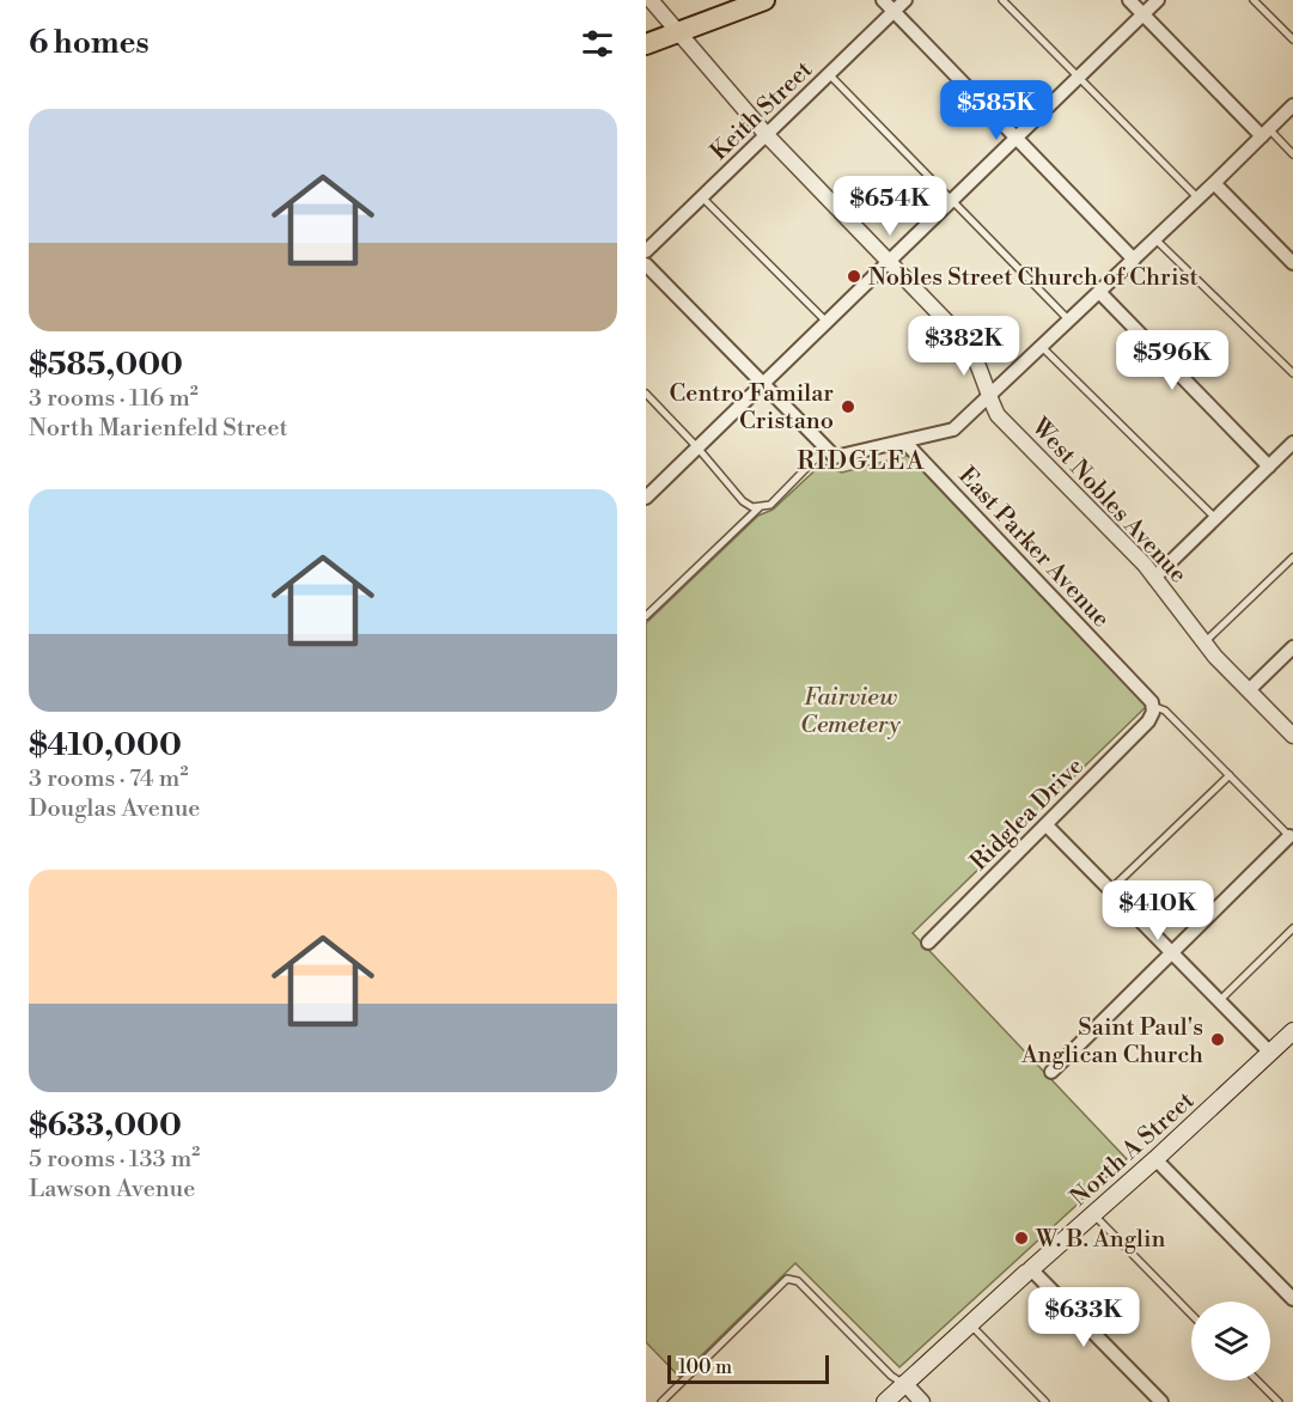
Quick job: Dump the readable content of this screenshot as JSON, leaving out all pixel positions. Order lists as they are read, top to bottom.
{
  "streets": {
    "main road": ["North A Street"],
    "street": [
      "Keith Street",
      "West Nobles Avenue",
      "East Parker Avenue",
      "Ridglea Drive"
    ]
  },
  "crossings": [
    ["Keith Street", "West Nobles Avenue"],
    ["East Parker Avenue", "Ridglea Drive"]
  ],
  "districts": ["RIDGLEA"],
  "parks": ["Fairview Cemetery"],
  "places": [
    "Nobles Street Church of Christ",
    "Centro Familar Cristano",
    "Saint Paul's Anglican Church",
    "W. B. Anglin"
  ],
  "scale_bar": "100 m",
  "page": {
    "heading": "6 homes",
    "price": [
      "$585K",
      "$654K",
      "$382K",
      "$596K",
      "$410K",
      "$633K"
    ],
    "list": [
      {
        "name": "$585,000",
        "note": "3 rooms · 116 m² · North Marienfeld Street"
      },
      {
        "name": "$410,000",
        "note": "3 rooms · 74 m² · Douglas Avenue"
      },
      {
        "name": "$633,000",
        "note": "5 rooms · 133 m² · Lawson Avenue"
      }
    ],
    "scale": "100 m"
  }
}
